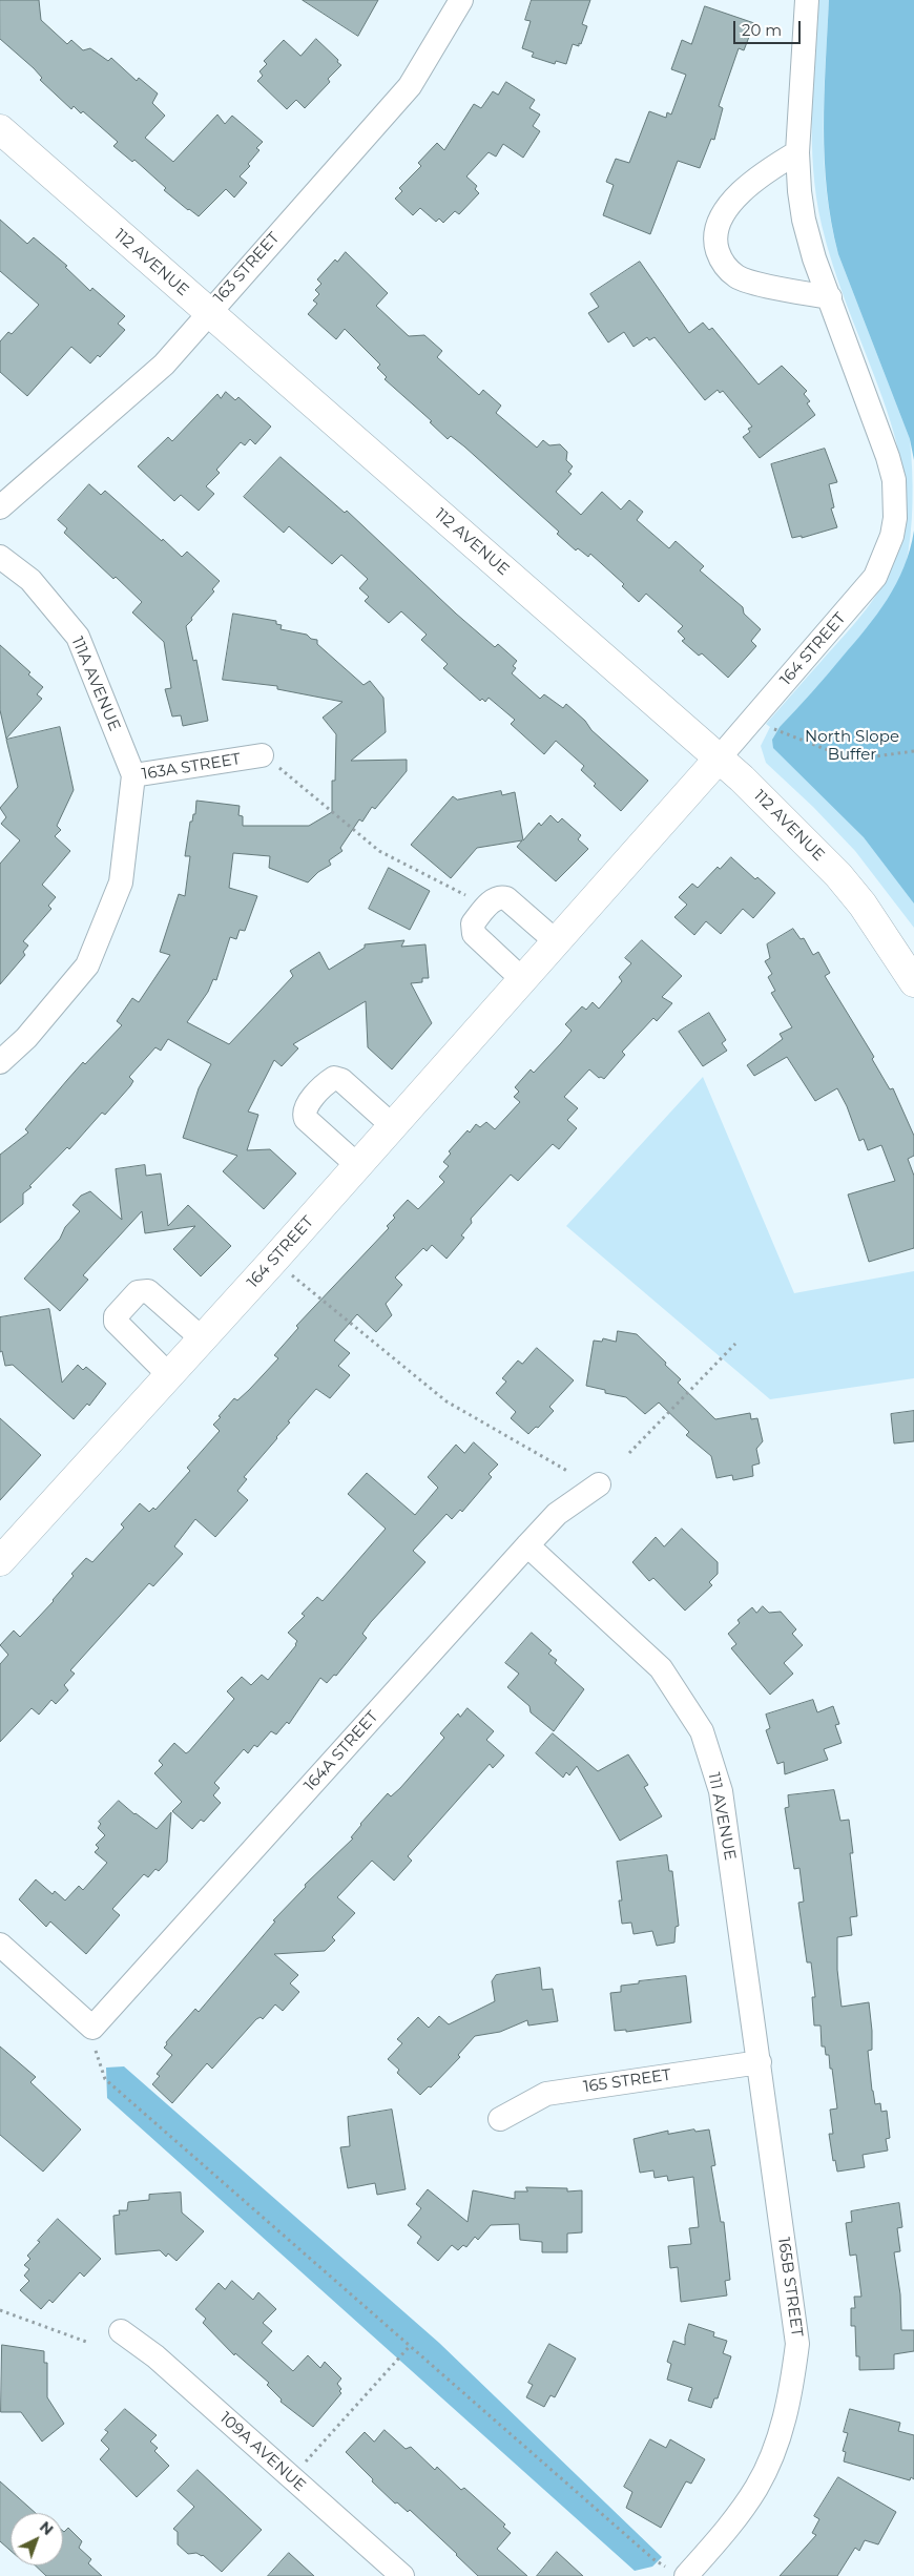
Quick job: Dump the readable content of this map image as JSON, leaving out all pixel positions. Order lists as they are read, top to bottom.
{
  "streets": {
    "street": [
      "112 AVENUE",
      "163 STREET",
      "164 STREET",
      "111A AVENUE",
      "163A STREET",
      "164A STREET",
      "111 AVENUE",
      "165 STREET",
      "165B STREET",
      "109A AVENUE"
    ]
  },
  "crossings": [
    ["112 AVENUE", "163 STREET"],
    ["112 AVENUE", "164 STREET"],
    ["111A AVENUE", "163A STREET"],
    ["164A STREET", "111 AVENUE"],
    ["111 AVENUE", "165 STREET"],
    ["111 AVENUE", "165B STREET"],
    ["165 STREET", "165B STREET"]
  ],
  "parks": ["North Slope Buffer"],
  "scale_bar": "20 m",
  "north": "top right"
}
